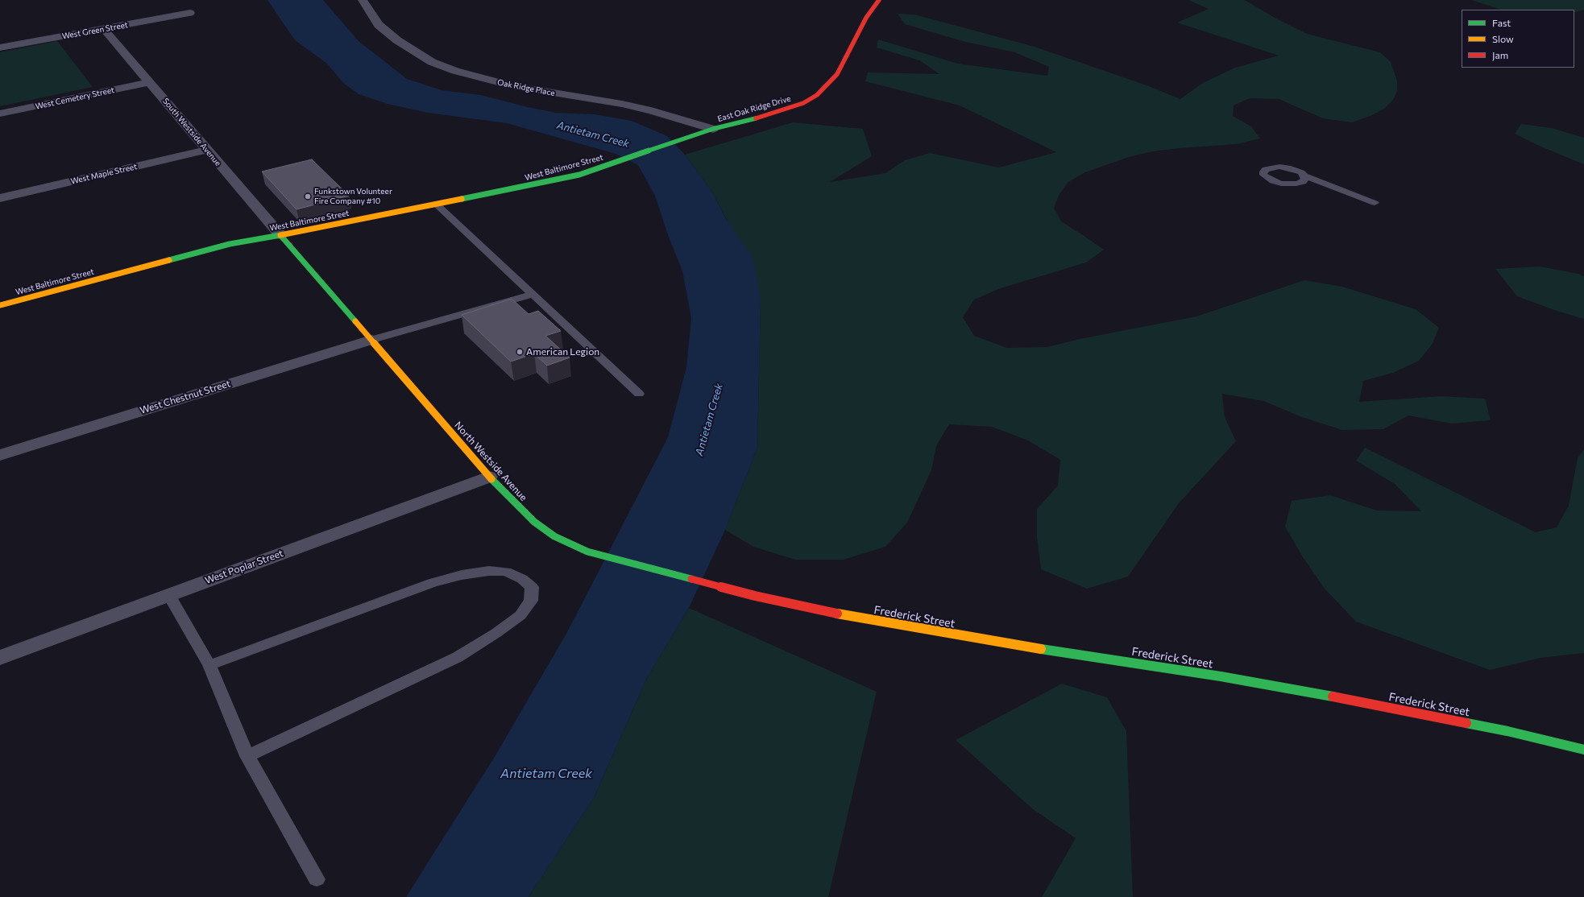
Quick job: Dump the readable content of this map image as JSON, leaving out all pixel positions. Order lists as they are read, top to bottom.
{
  "streets": {
    "main road": [
      "East Oak Ridge Drive",
      "West Baltimore Street",
      "North Westside Avenue",
      "Frederick Street"
    ],
    "street": [
      "West Green Street",
      "Oak Ridge Place",
      "West Cemetery Street",
      "South Westside Avenue",
      "West Maple Street",
      "West Chestnut Street",
      "West Poplar Street"
    ]
  },
  "crossings": [
    ["West Green Street", "South Westside Avenue"],
    ["Oak Ridge Place", "East Oak Ridge Drive"],
    ["West Cemetery Street", "South Westside Avenue"],
    ["East Oak Ridge Drive", "West Baltimore Street"],
    ["South Westside Avenue", "West Baltimore Street"],
    ["South Westside Avenue", "West Maple Street"],
    ["South Westside Avenue", "North Westside Avenue"],
    ["West Baltimore Street", "North Westside Avenue"],
    ["West Chestnut Street", "North Westside Avenue"],
    ["North Westside Avenue", "West Poplar Street"],
    ["North Westside Avenue", "Frederick Street"]
  ],
  "water": ["Antietam Creek"],
  "places": ["Funkstown Volunteer Fire Company #10", "American Legion"],
  "legend": ["Fast", "Slow", "Jam"]
}
